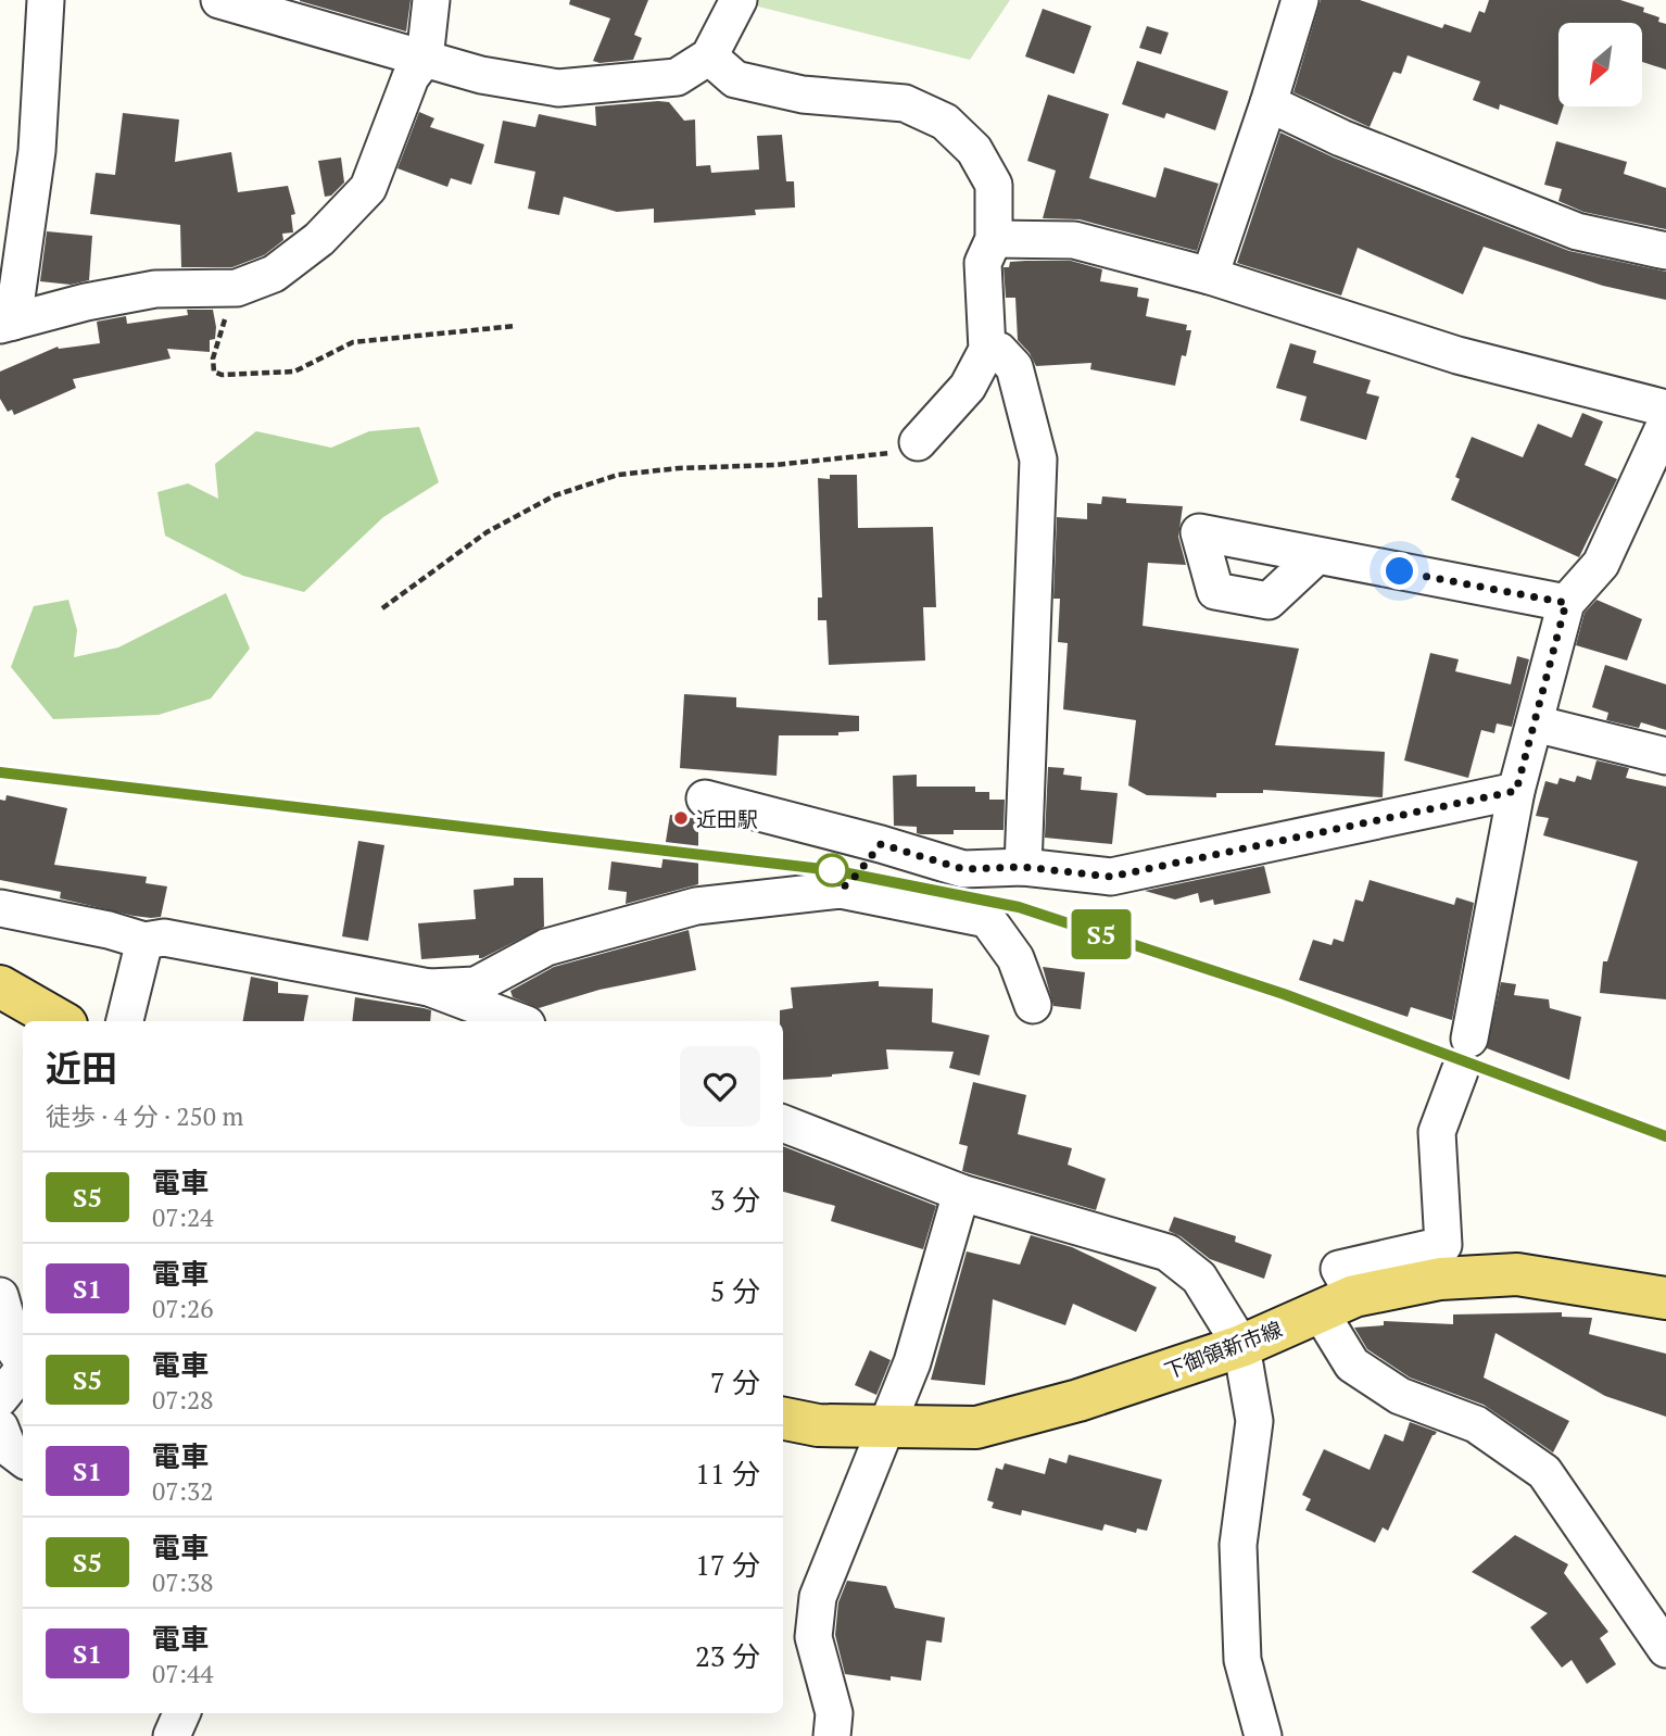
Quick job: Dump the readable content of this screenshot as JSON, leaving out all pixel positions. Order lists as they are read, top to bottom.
{
  "streets": {
    "main road": ["下御領新市線"]
  },
  "places": ["近田駅"],
  "north": "bottom left",
  "page": {
    "on_map": "S5",
    "heading": ["近田", "徒歩 · 4 分 · 250 m"],
    "list": [
      {
        "mark": "S5",
        "name": "電車",
        "note": "07:24",
        "value": "3 分"
      },
      {
        "mark": "S1",
        "name": "電車",
        "note": "07:26",
        "value": "5 分"
      },
      {
        "mark": "S5",
        "name": "電車",
        "note": "07:28",
        "value": "7 分"
      },
      {
        "mark": "S1",
        "name": "電車",
        "note": "07:32",
        "value": "11 分"
      },
      {
        "mark": "S5",
        "name": "電車",
        "note": "07:38",
        "value": "17 分"
      },
      {
        "mark": "S1",
        "name": "電車",
        "note": "07:44",
        "value": "23 分"
      }
    ]
  }
}
